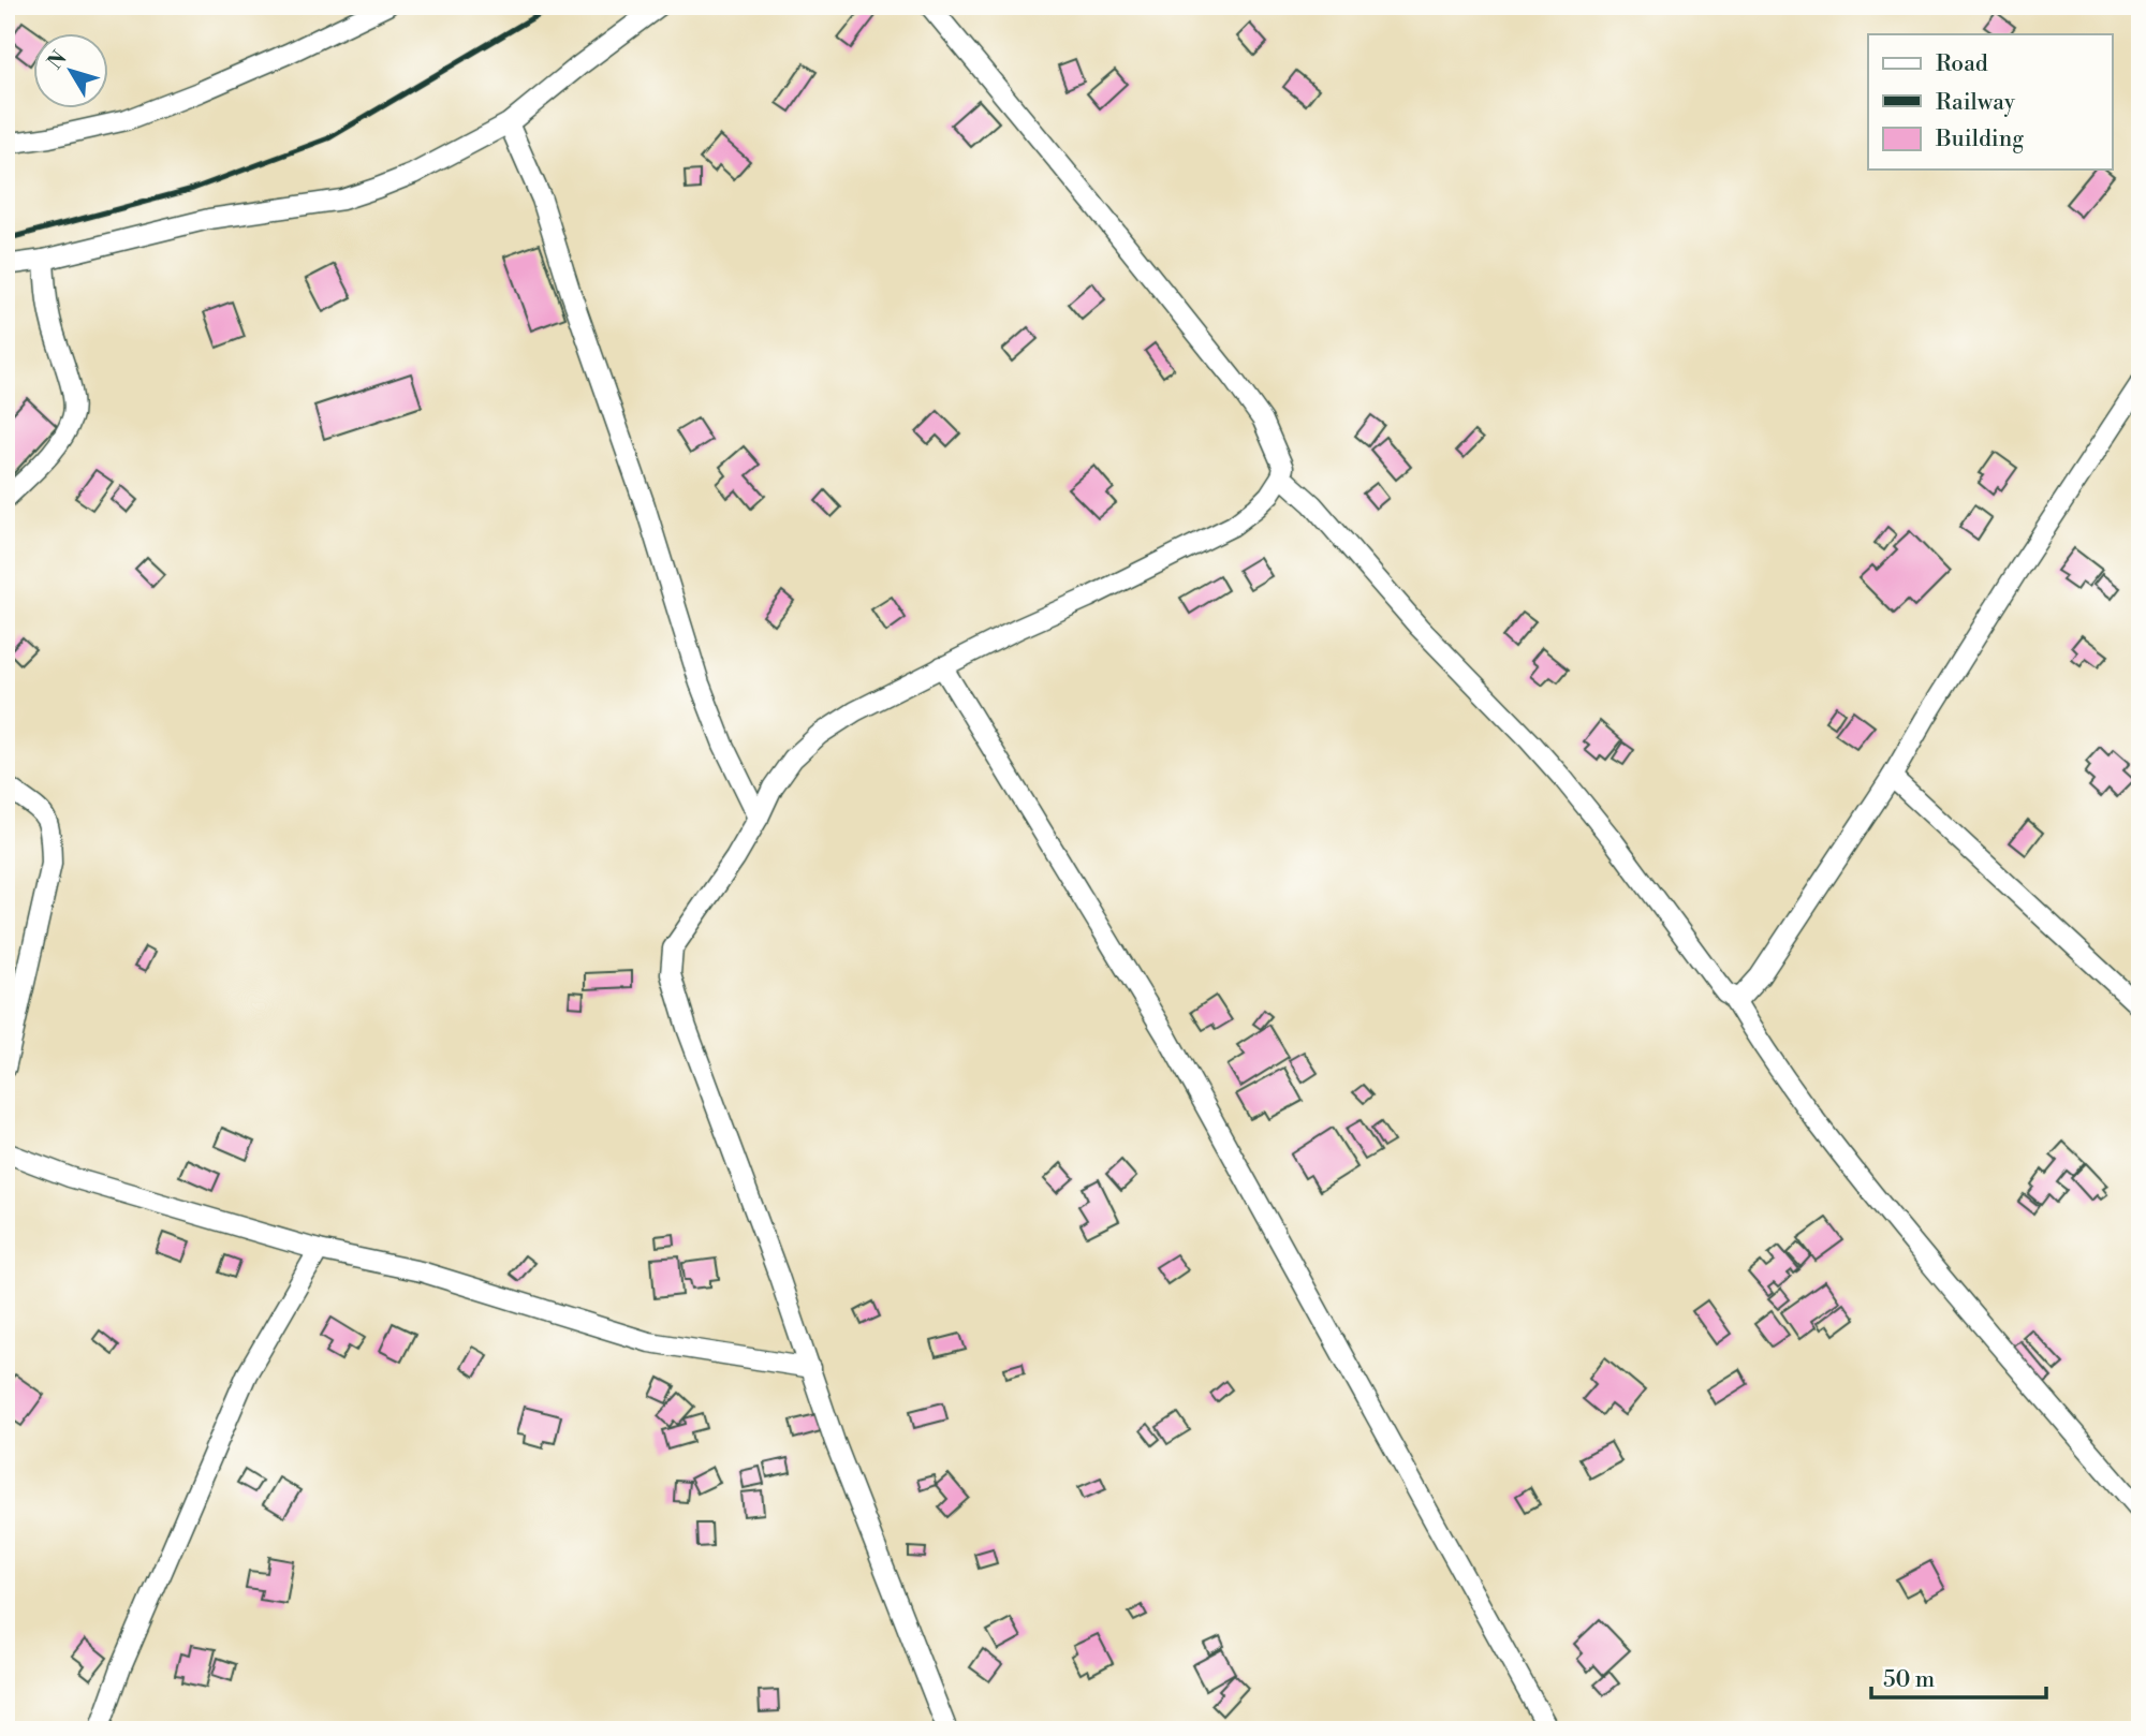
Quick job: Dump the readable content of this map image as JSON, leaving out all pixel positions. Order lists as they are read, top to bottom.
{
  "legend": ["Road", "Railway", "Building"],
  "scale_bar": "50 m",
  "north": "top left"
}
